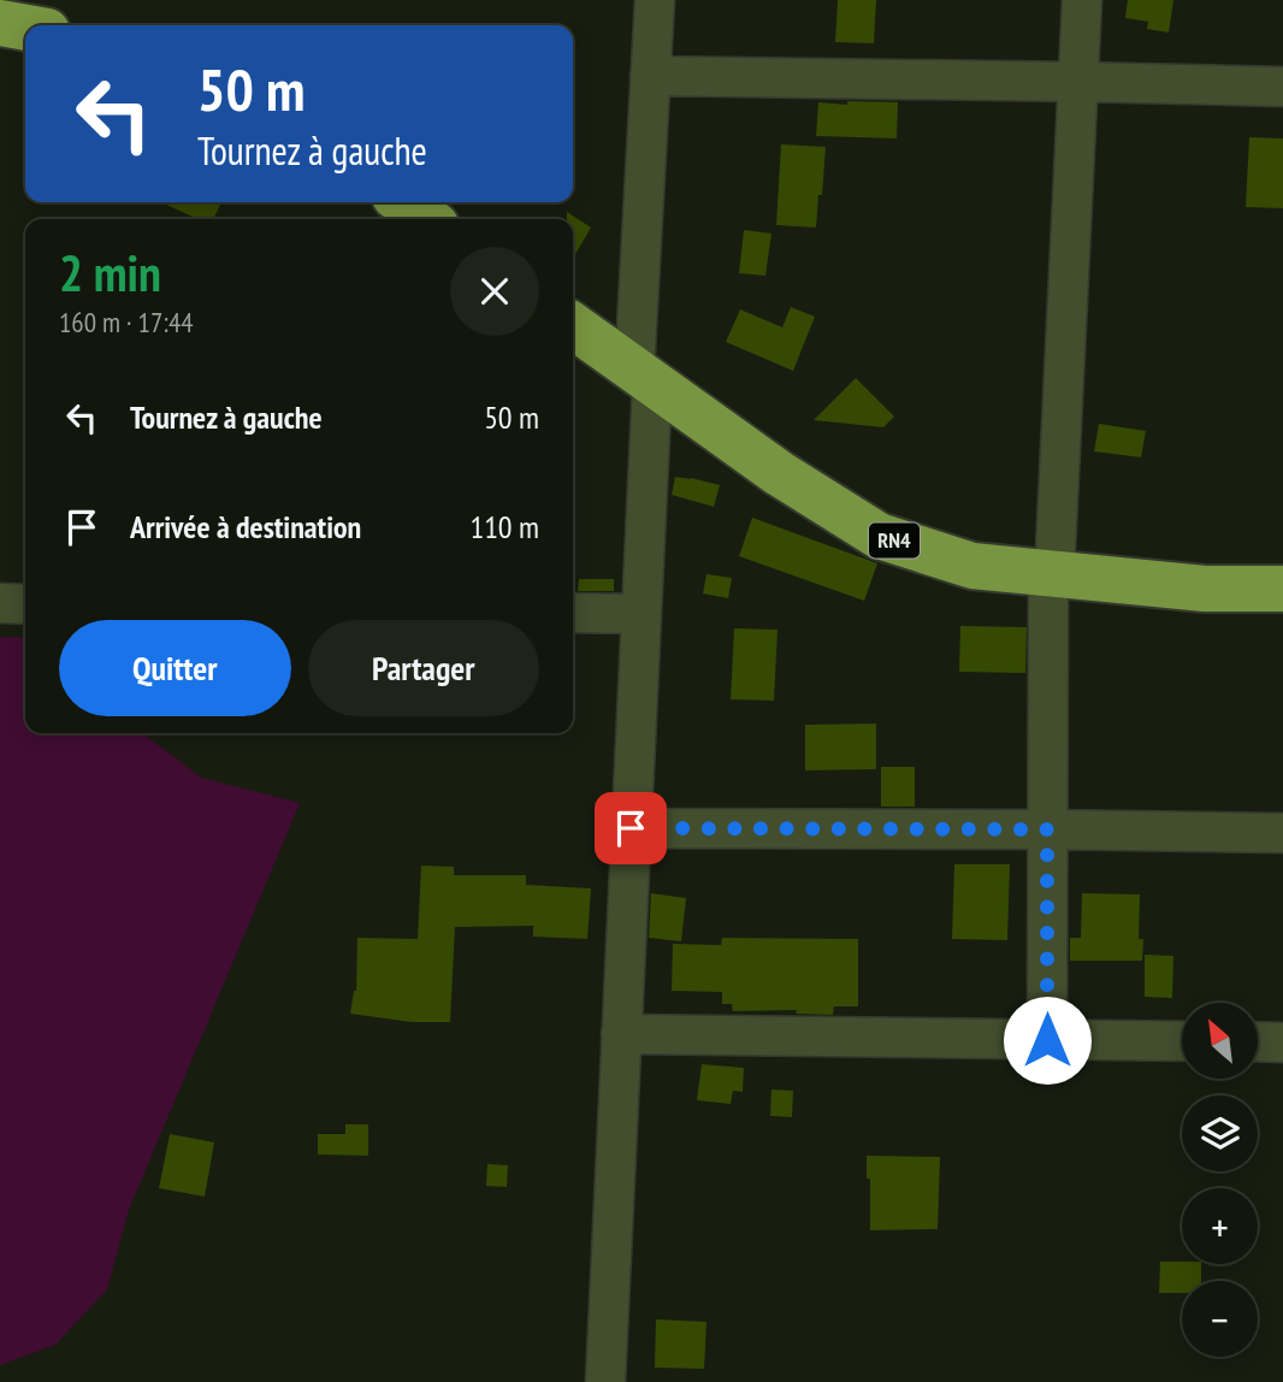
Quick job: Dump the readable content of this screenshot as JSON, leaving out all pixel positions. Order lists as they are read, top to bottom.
{
  "streets": {
    "highway": ["RN4"]
  },
  "north": "top left",
  "page": {
    "turn": ["50 m", "Tournez à gauche"],
    "heading": ["2 min", "160 m · 17:44"],
    "list": [
      {
        "name": "Tournez à gauche",
        "value": "50 m"
      },
      {
        "name": "Arrivée à destination",
        "value": "110 m"
      }
    ],
    "buttons": ["Quitter", "Partager"],
    "map_buttons": ["+", "−"]
  }
}
